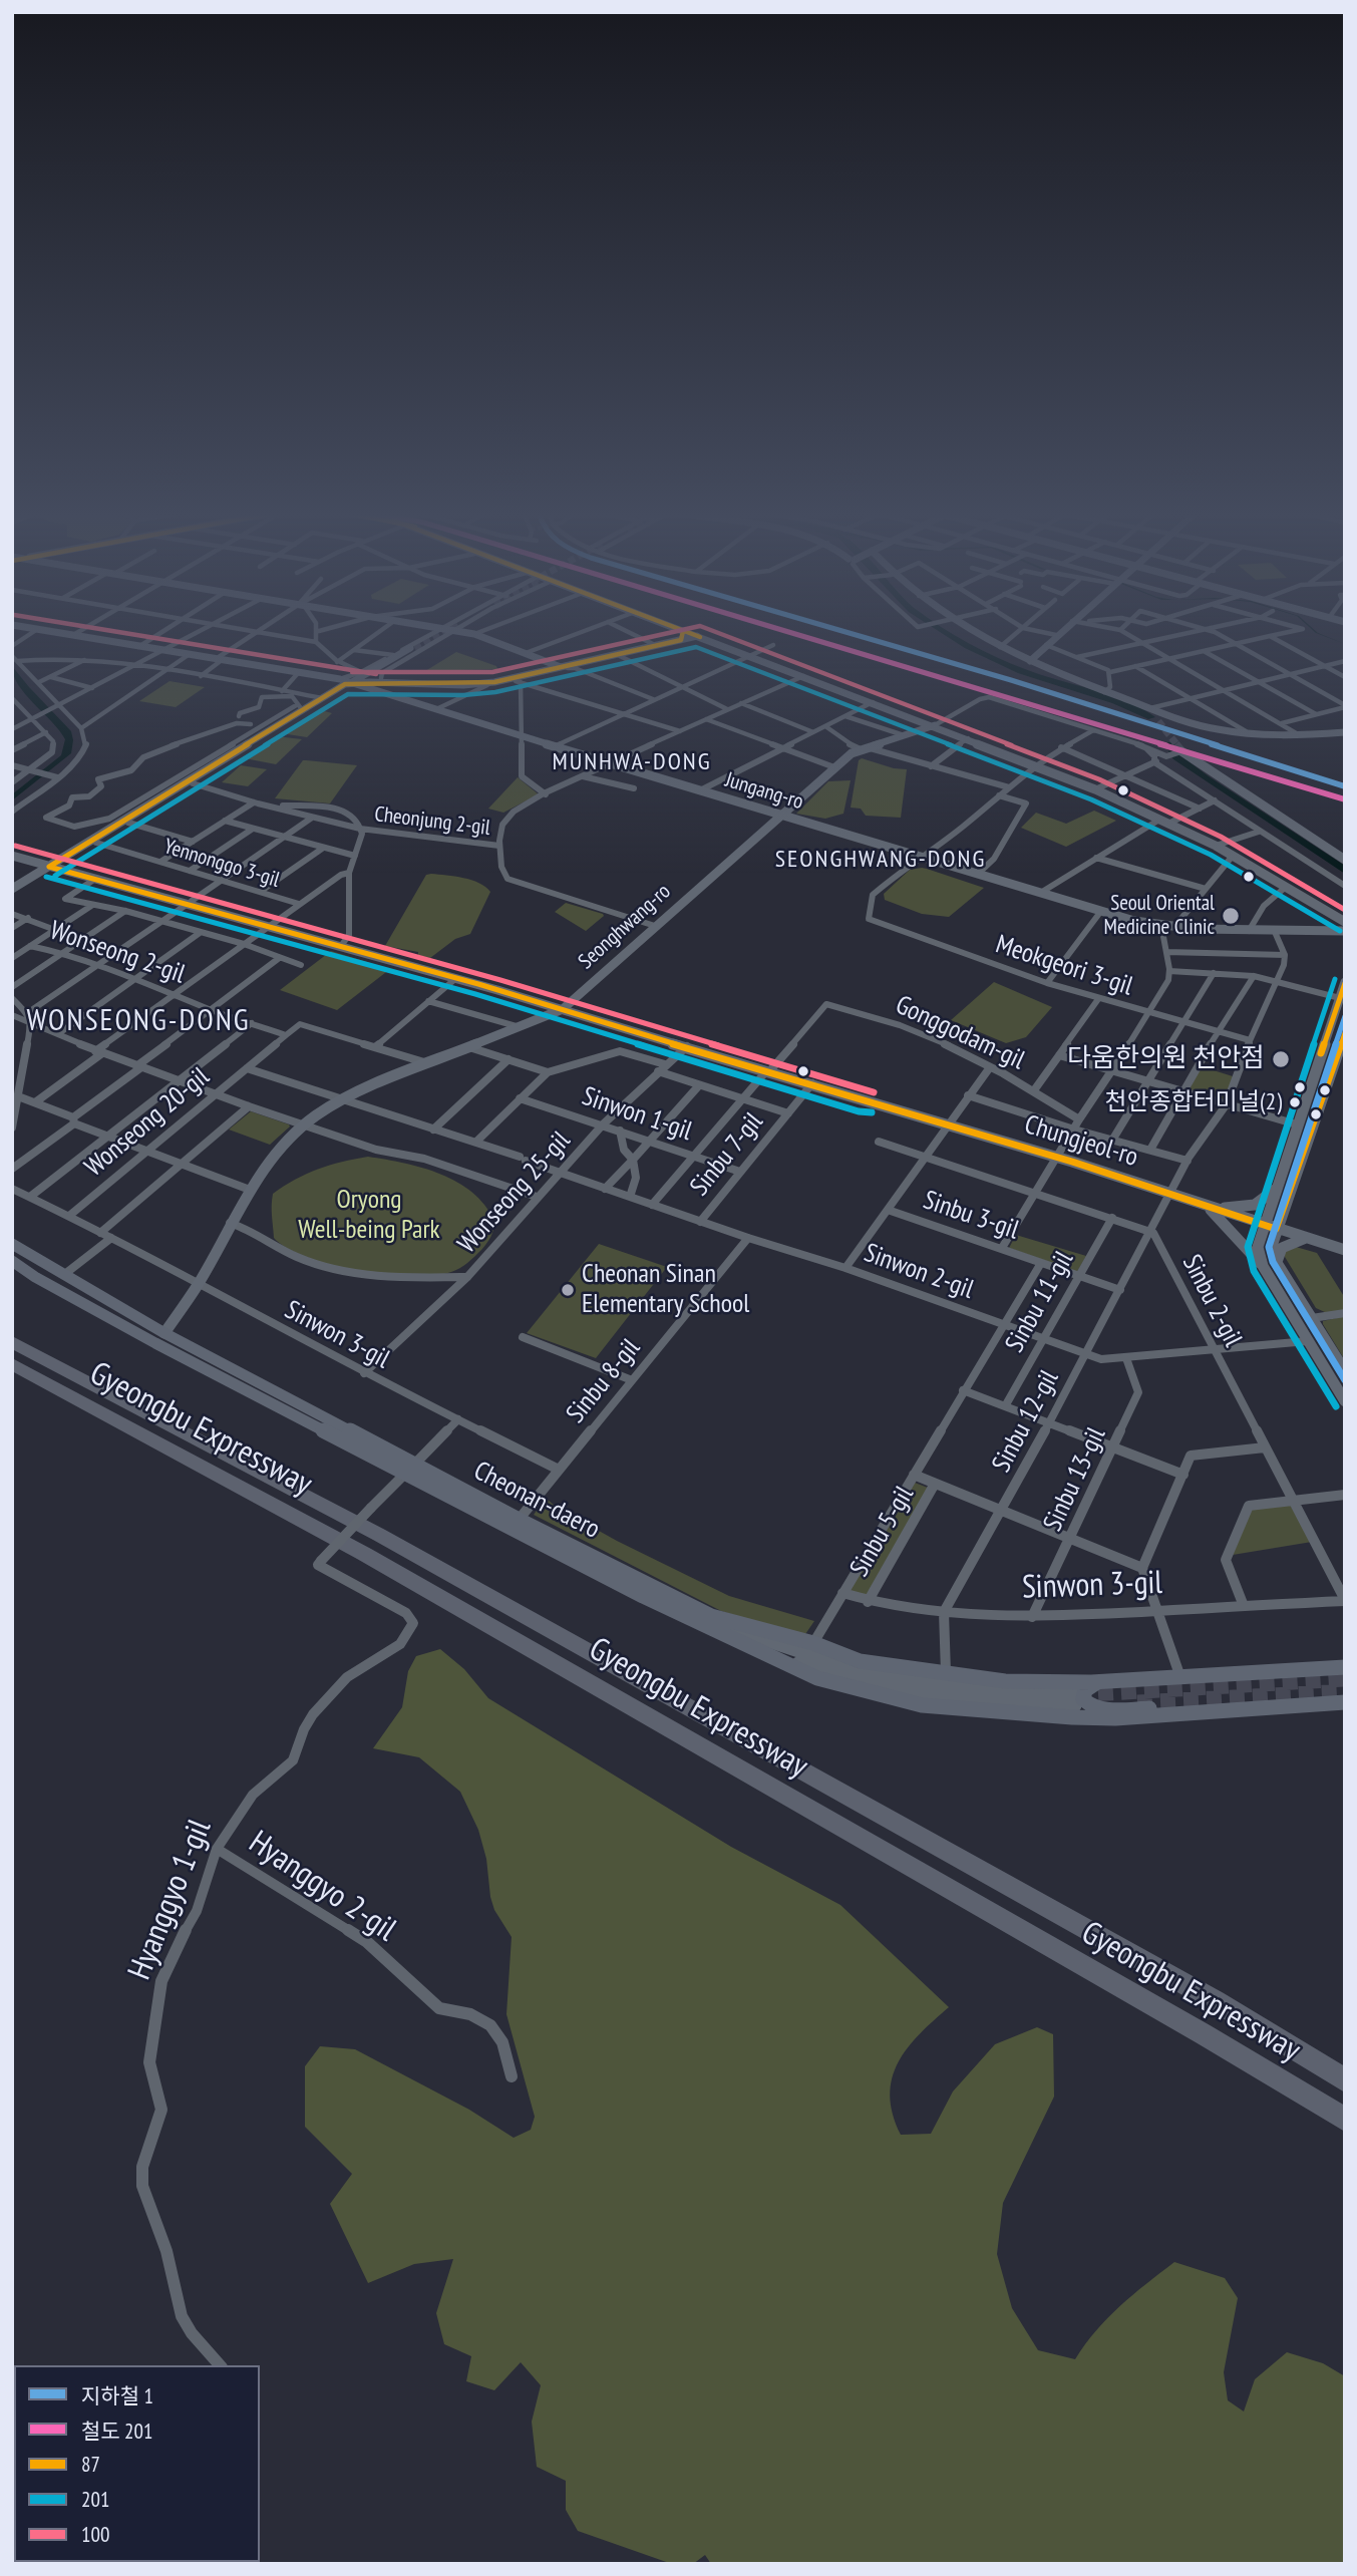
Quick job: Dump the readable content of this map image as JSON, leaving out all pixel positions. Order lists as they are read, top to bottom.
{
  "streets": {
    "highway": ["Gyeongbu Expressway"],
    "main road": ["Cheonan-daero"],
    "street": [
      "Jungang-ro",
      "Cheonjung 2-gil",
      "Yennonggo 3-gil",
      "Seonghwang-ro",
      "Wonseong 2-gil",
      "Meokgeori 3-gil",
      "Gonggodam-gil",
      "Sinwon 1-gil",
      "Wonseong 20-gil",
      "Chungjeol-ro",
      "Sinbu 7-gil",
      "Wonseong 25-gil",
      "Sinbu 3-gil",
      "Sinwon 2-gil",
      "Sinbu 2-gil",
      "Sinbu 11-gil",
      "Sinwon 3-gil",
      "Sinbu 8-gil",
      "Sinbu 12-gil",
      "Sinbu 13-gil",
      "Sinbu 5-gil",
      "Hyanggyo 2-gil",
      "Hyanggyo 1-gil"
    ]
  },
  "crossings": [
    ["Jungang-ro", "Seonghwang-ro"],
    ["Jungang-ro", "Meokgeori 3-gil"],
    ["Seonghwang-ro", "Chungjeol-ro"],
    ["Seonghwang-ro", "Sinwon 2-gil"],
    ["Seonghwang-ro", "Sinwon 3-gil"],
    ["Seonghwang-ro", "Cheonan-daero"],
    ["Wonseong 2-gil", "Wonseong 20-gil"],
    ["Meokgeori 3-gil", "Sinbu 12-gil"],
    ["Gonggodam-gil", "Chungjeol-ro"],
    ["Sinwon 1-gil", "Sinbu 7-gil"],
    ["Sinwon 1-gil", "Wonseong 25-gil"],
    ["Wonseong 20-gil", "Sinwon 2-gil"],
    ["Wonseong 20-gil", "Sinwon 3-gil"],
    ["Chungjeol-ro", "Sinbu 7-gil"],
    ["Chungjeol-ro", "Wonseong 25-gil"],
    ["Chungjeol-ro", "Sinbu 12-gil"],
    ["Sinbu 7-gil", "Sinwon 2-gil"],
    ["Wonseong 25-gil", "Sinwon 2-gil"],
    ["Wonseong 25-gil", "Sinwon 3-gil"],
    ["Sinbu 3-gil", "Sinwon 2-gil"],
    ["Sinbu 3-gil", "Sinbu 11-gil"],
    ["Sinbu 3-gil", "Sinwon 3-gil"],
    ["Sinbu 3-gil", "Sinbu 12-gil"],
    ["Sinbu 3-gil", "Sinbu 5-gil"],
    ["Sinwon 2-gil", "Sinbu 2-gil"],
    ["Sinwon 2-gil", "Sinbu 11-gil"],
    ["Sinwon 2-gil", "Sinbu 8-gil"],
    ["Sinwon 2-gil", "Sinbu 12-gil"],
    ["Sinwon 2-gil", "Sinbu 13-gil"],
    ["Sinbu 2-gil", "Sinwon 3-gil"],
    ["Sinbu 2-gil", "Sinbu 12-gil"],
    ["Sinwon 3-gil", "Sinbu 8-gil"],
    ["Sinwon 3-gil", "Sinbu 12-gil"],
    ["Sinwon 3-gil", "Sinbu 13-gil"],
    ["Sinwon 3-gil", "Sinbu 5-gil"],
    ["Sinbu 8-gil", "Cheonan-daero"],
    ["Sinbu 12-gil", "Sinbu 5-gil"],
    ["Sinbu 13-gil", "Sinbu 5-gil"],
    ["Cheonan-daero", "Hyanggyo 1-gil"],
    ["Hyanggyo 2-gil", "Hyanggyo 1-gil"]
  ],
  "districts": ["MUNHWA-DONG", "SEONGHWANG-DONG", "WONSEONG-DONG"],
  "parks": ["Oryong Well-being Park"],
  "places": [
    "Seoul Oriental Medicine Clinic",
    "다움한의원 천안점",
    "천안종합터미널(2)",
    "Cheonan Sinan Elementary School"
  ],
  "lines": [
    "metro line 1",
    "rail line 201",
    "transit line 87",
    "transit line 100",
    "transit line 201"
  ],
  "legend": [
    "지하철 1",
    "철도 201",
    "87",
    "201",
    "100"
  ]
}
